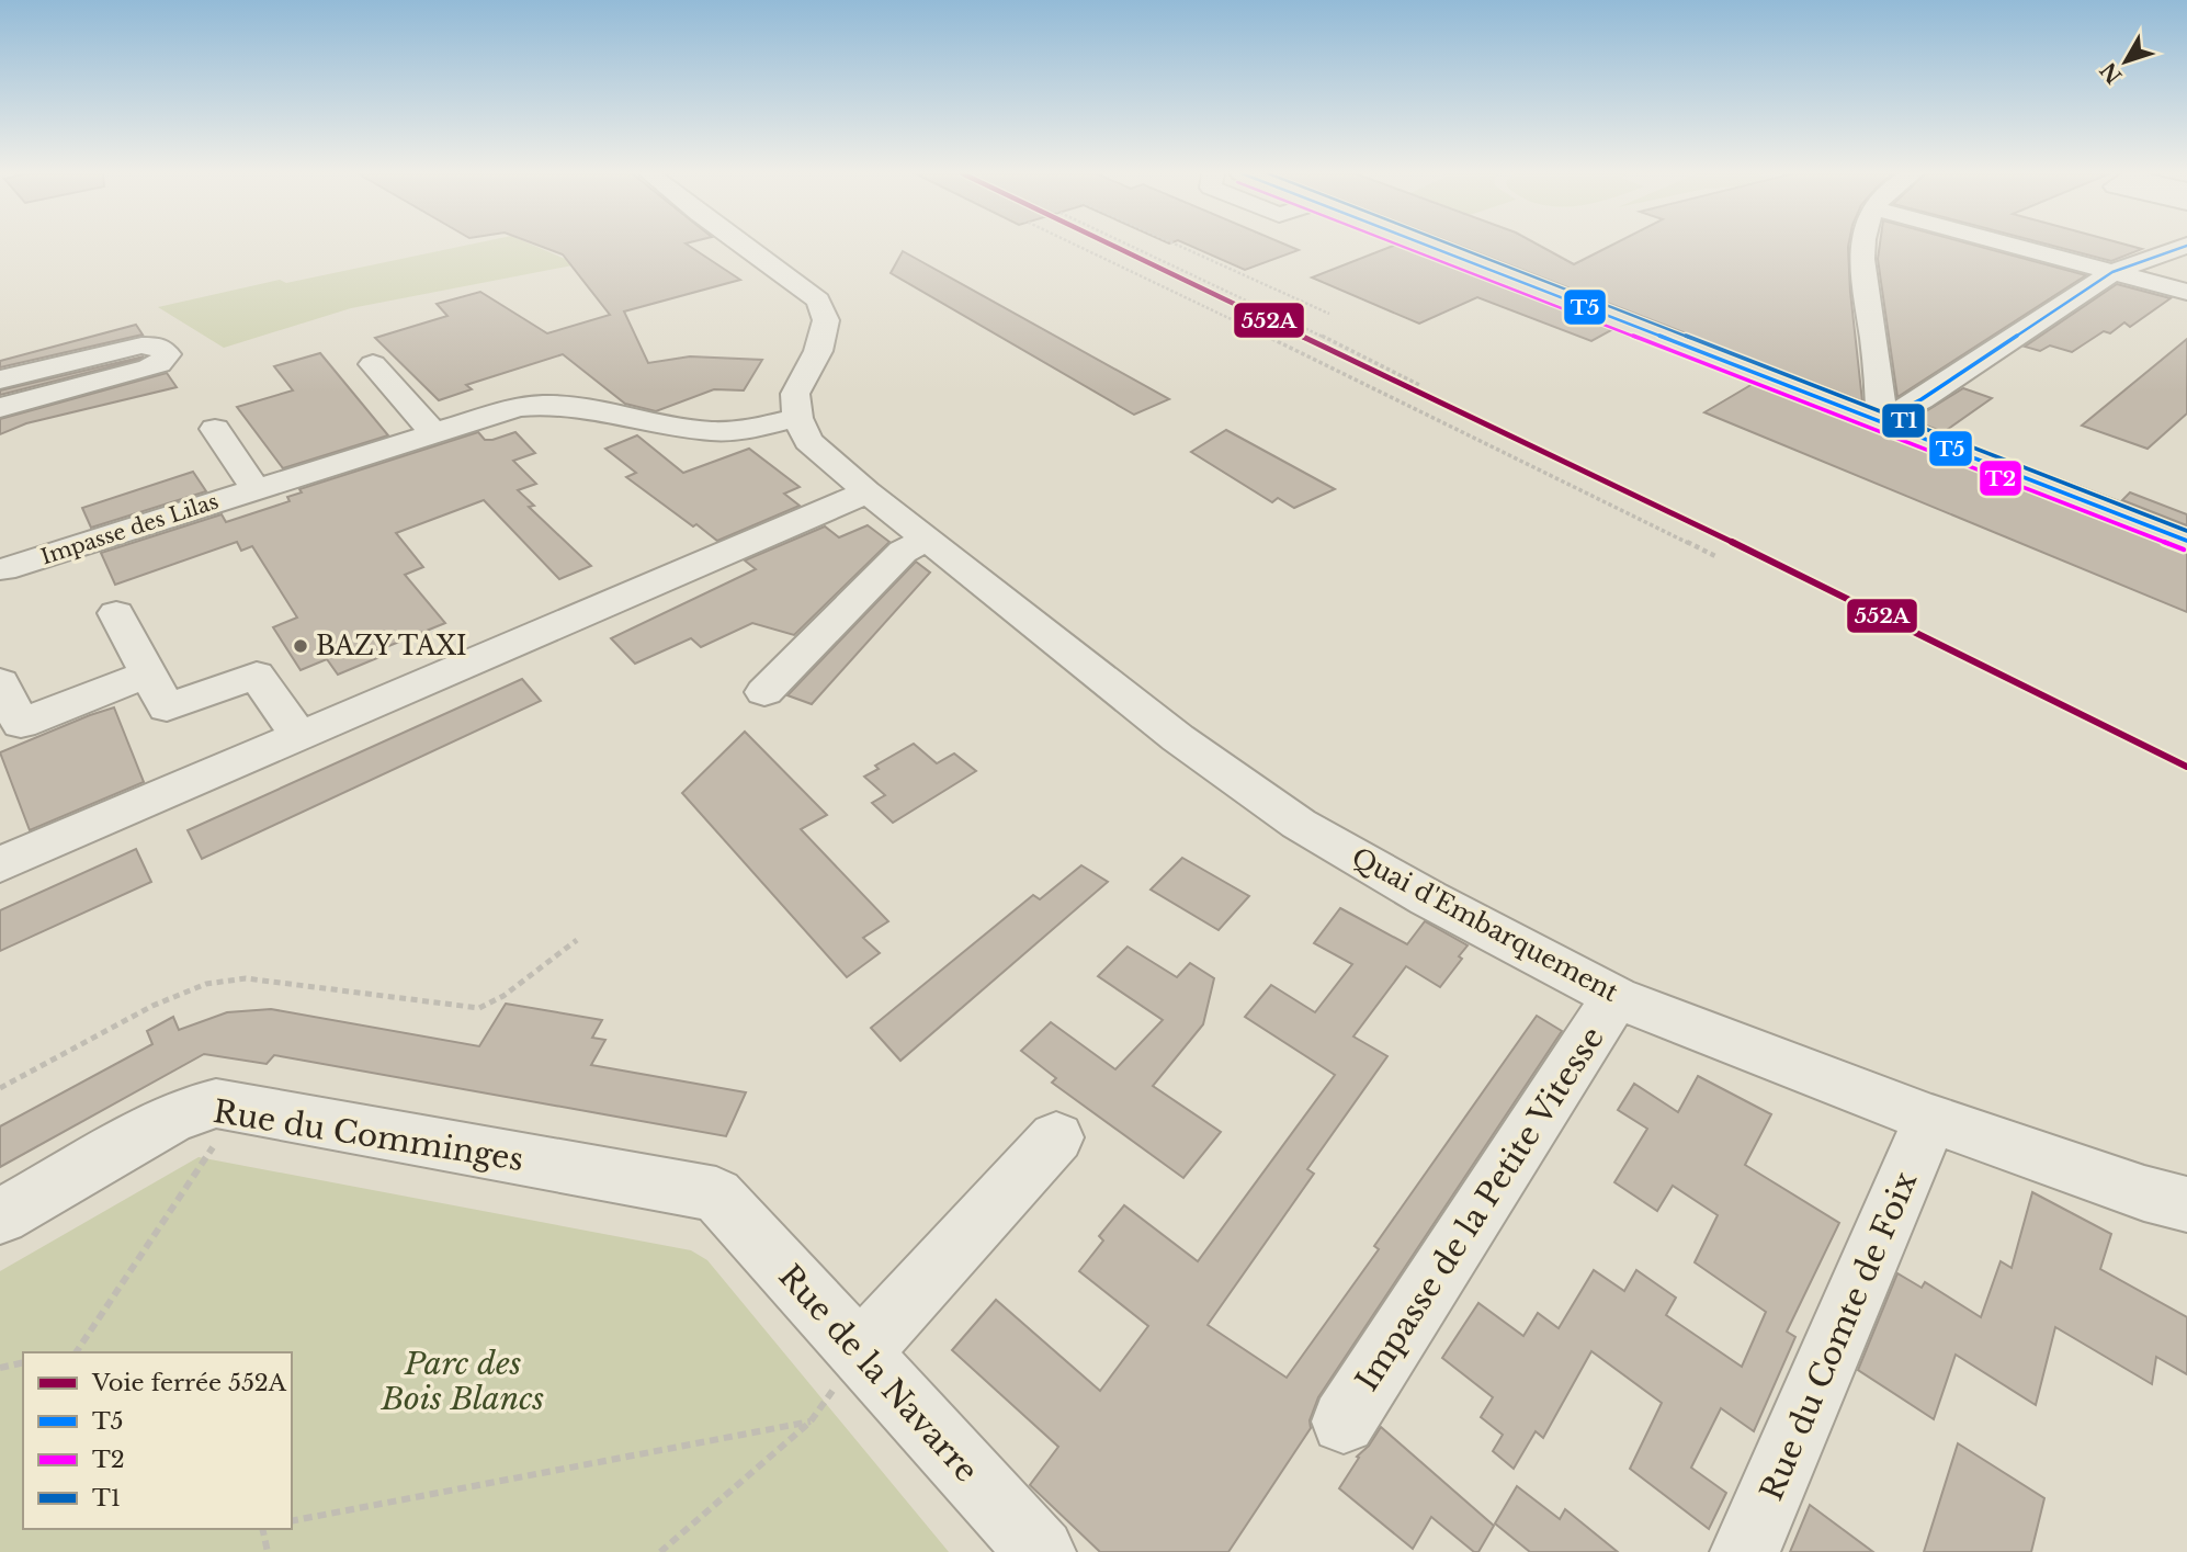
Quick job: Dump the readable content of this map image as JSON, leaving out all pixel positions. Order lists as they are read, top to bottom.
{
  "streets": {
    "street": [
      "Impasse des Lilas",
      "Quai d'Embarquement",
      "Rue du Comminges",
      "Impasse de la Petite Vitesse",
      "Rue du Comte de Foix",
      "Rue de la Navarre"
    ]
  },
  "crossings": [
    ["Impasse des Lilas", "Quai d'Embarquement"],
    ["Quai d'Embarquement", "Impasse de la Petite Vitesse"],
    ["Quai d'Embarquement", "Rue du Comte de Foix"],
    ["Rue du Comminges", "Rue de la Navarre"]
  ],
  "parks": ["Parc des Bois Blancs"],
  "places": ["BAZY TAXI"],
  "lines": [
    "rail line 552A",
    "transit line T5",
    "transit line T2",
    "transit line T1"
  ],
  "legend": [
    "Voie ferrée 552A",
    "T5",
    "T2",
    "T1"
  ],
  "north": "bottom left"
}
